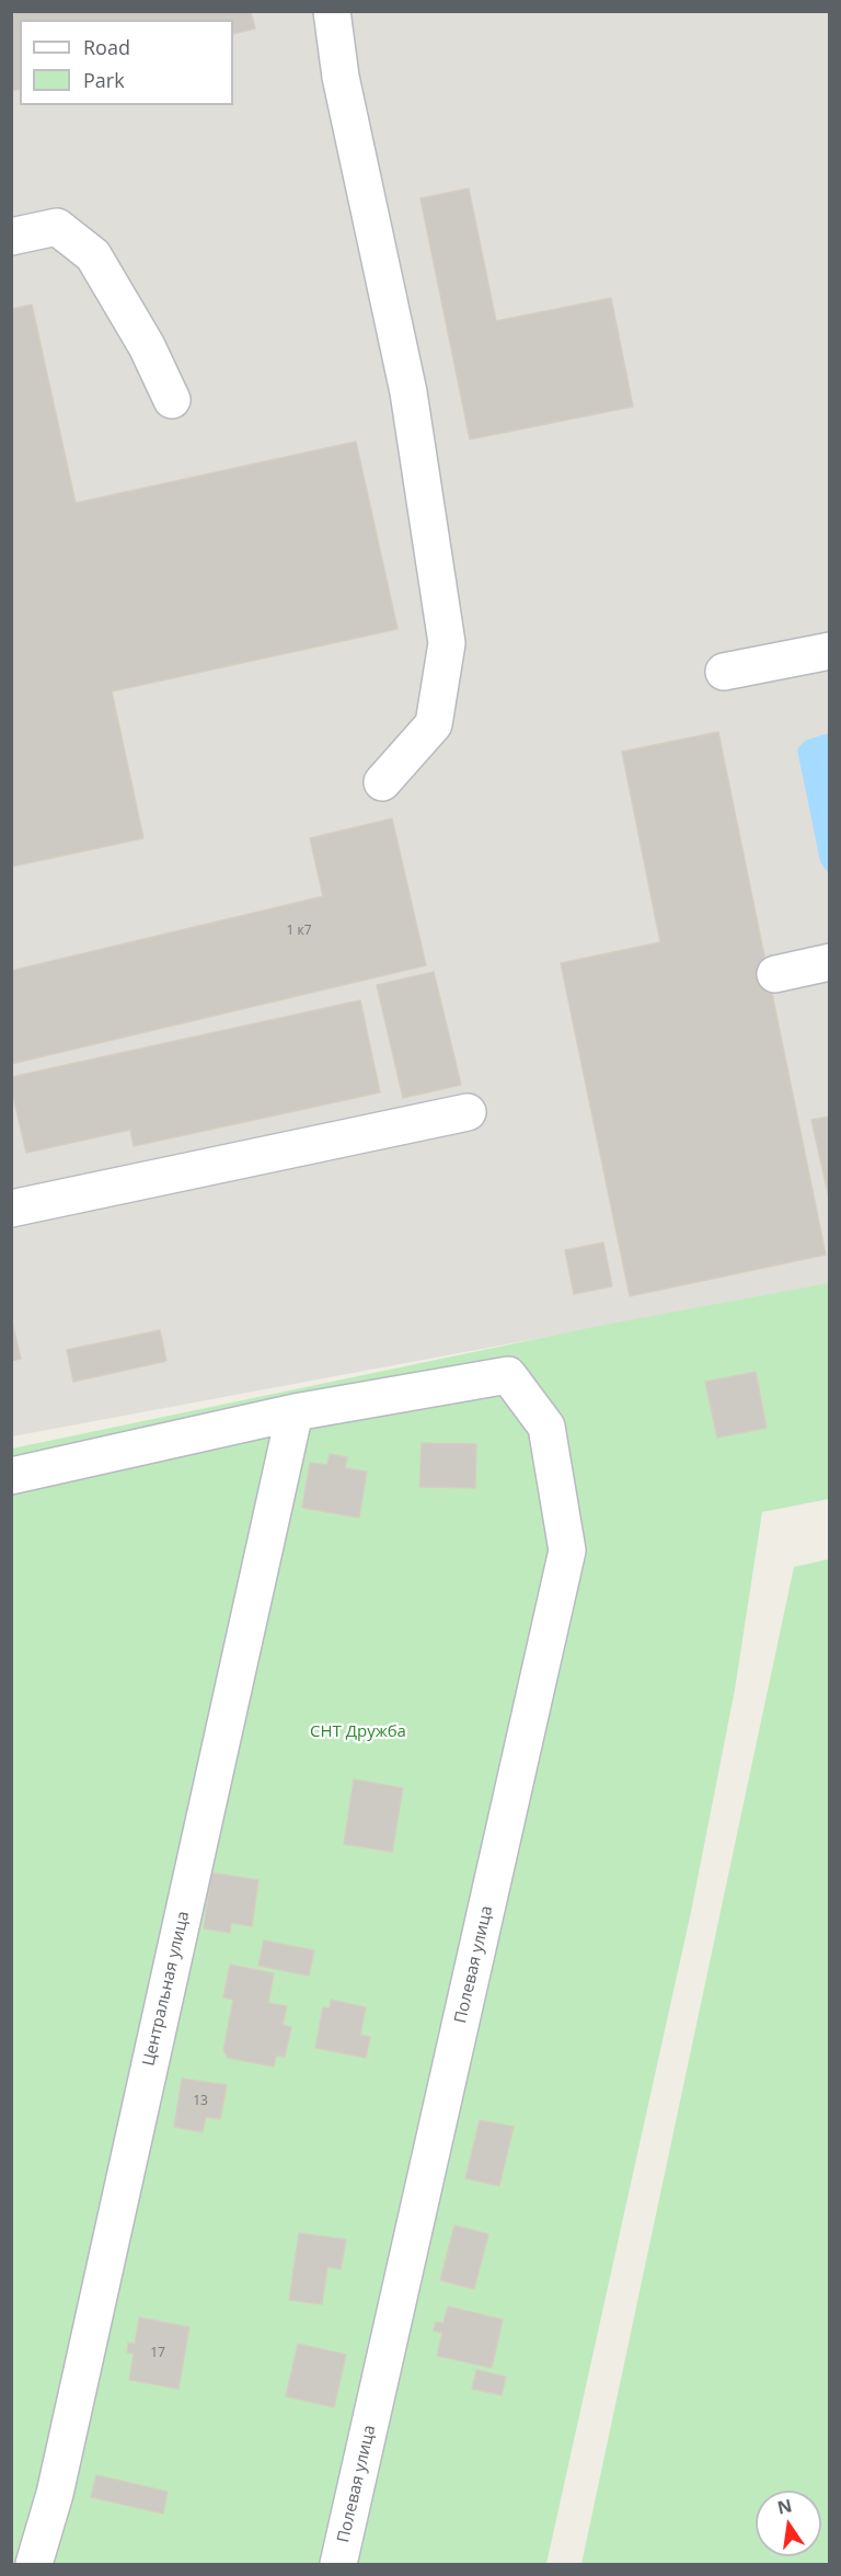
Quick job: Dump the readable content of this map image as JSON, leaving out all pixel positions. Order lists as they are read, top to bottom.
{
  "streets": {
    "street": ["Полевая улица", "Центральная улица"]
  },
  "crossings": [
    ["Полевая улица", "Центральная улица"]
  ],
  "parks": ["СНТ Дружба"],
  "house_numbers": ["1 к7", "13", "17"],
  "legend": ["Road", "Park"],
  "north": "top"
}
